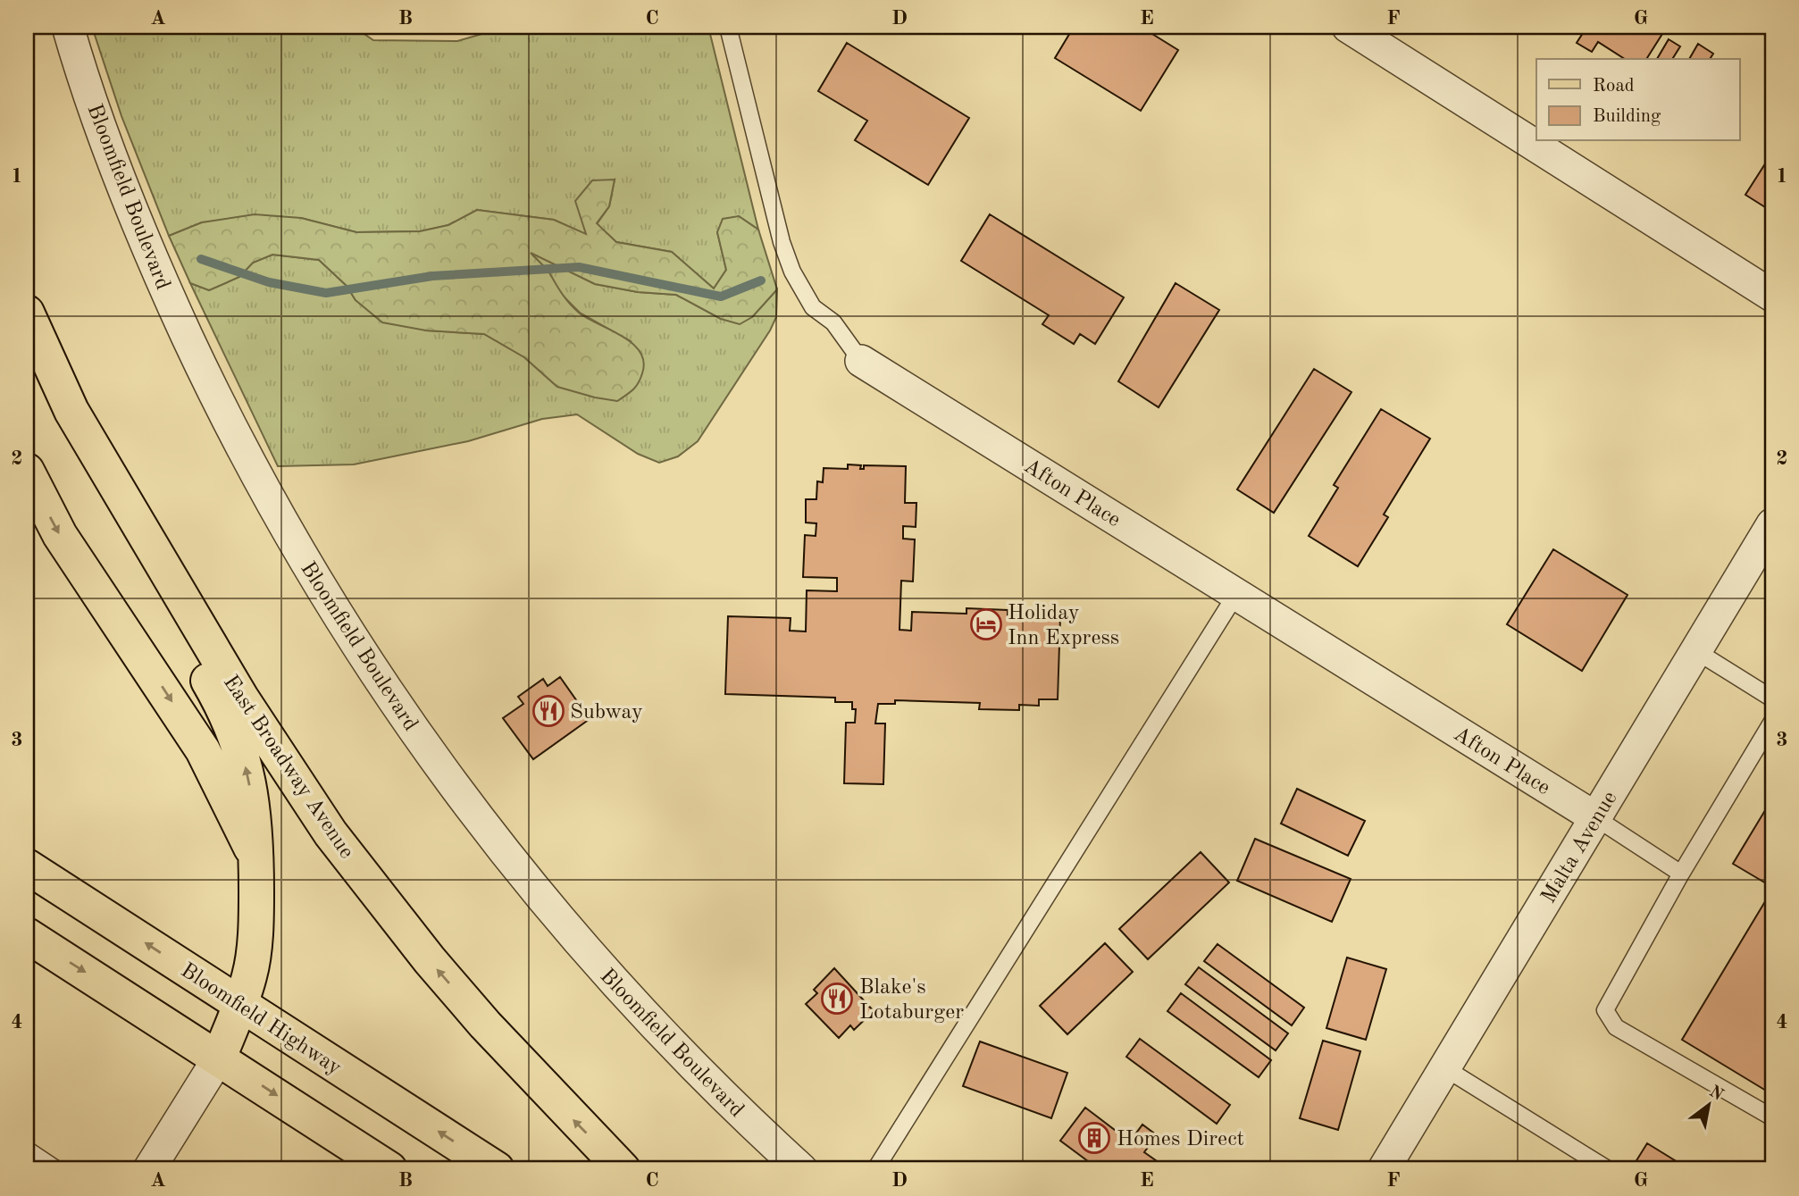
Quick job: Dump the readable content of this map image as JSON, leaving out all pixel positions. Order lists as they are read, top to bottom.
{
  "streets": {
    "main road": ["East Broadway Avenue", "Bloomfield Highway"],
    "street": ["Bloomfield Boulevard", "Afton Place", "Malta Avenue"]
  },
  "crossings": [
    ["Afton Place", "Malta Avenue"]
  ],
  "places": {
    "hotel": ["Holiday Inn Express"],
    "restaurant": ["Subway", "Blake's Lotaburger"],
    "building": ["Homes Direct"]
  },
  "legend": ["Road", "Building"],
  "north": "top right",
  "grid": {
    "columns": [
      "A",
      "B",
      "C",
      "D",
      "E",
      "F",
      "G"
    ],
    "rows": [
      "1",
      "2",
      "3",
      "4"
    ]
  }
}
